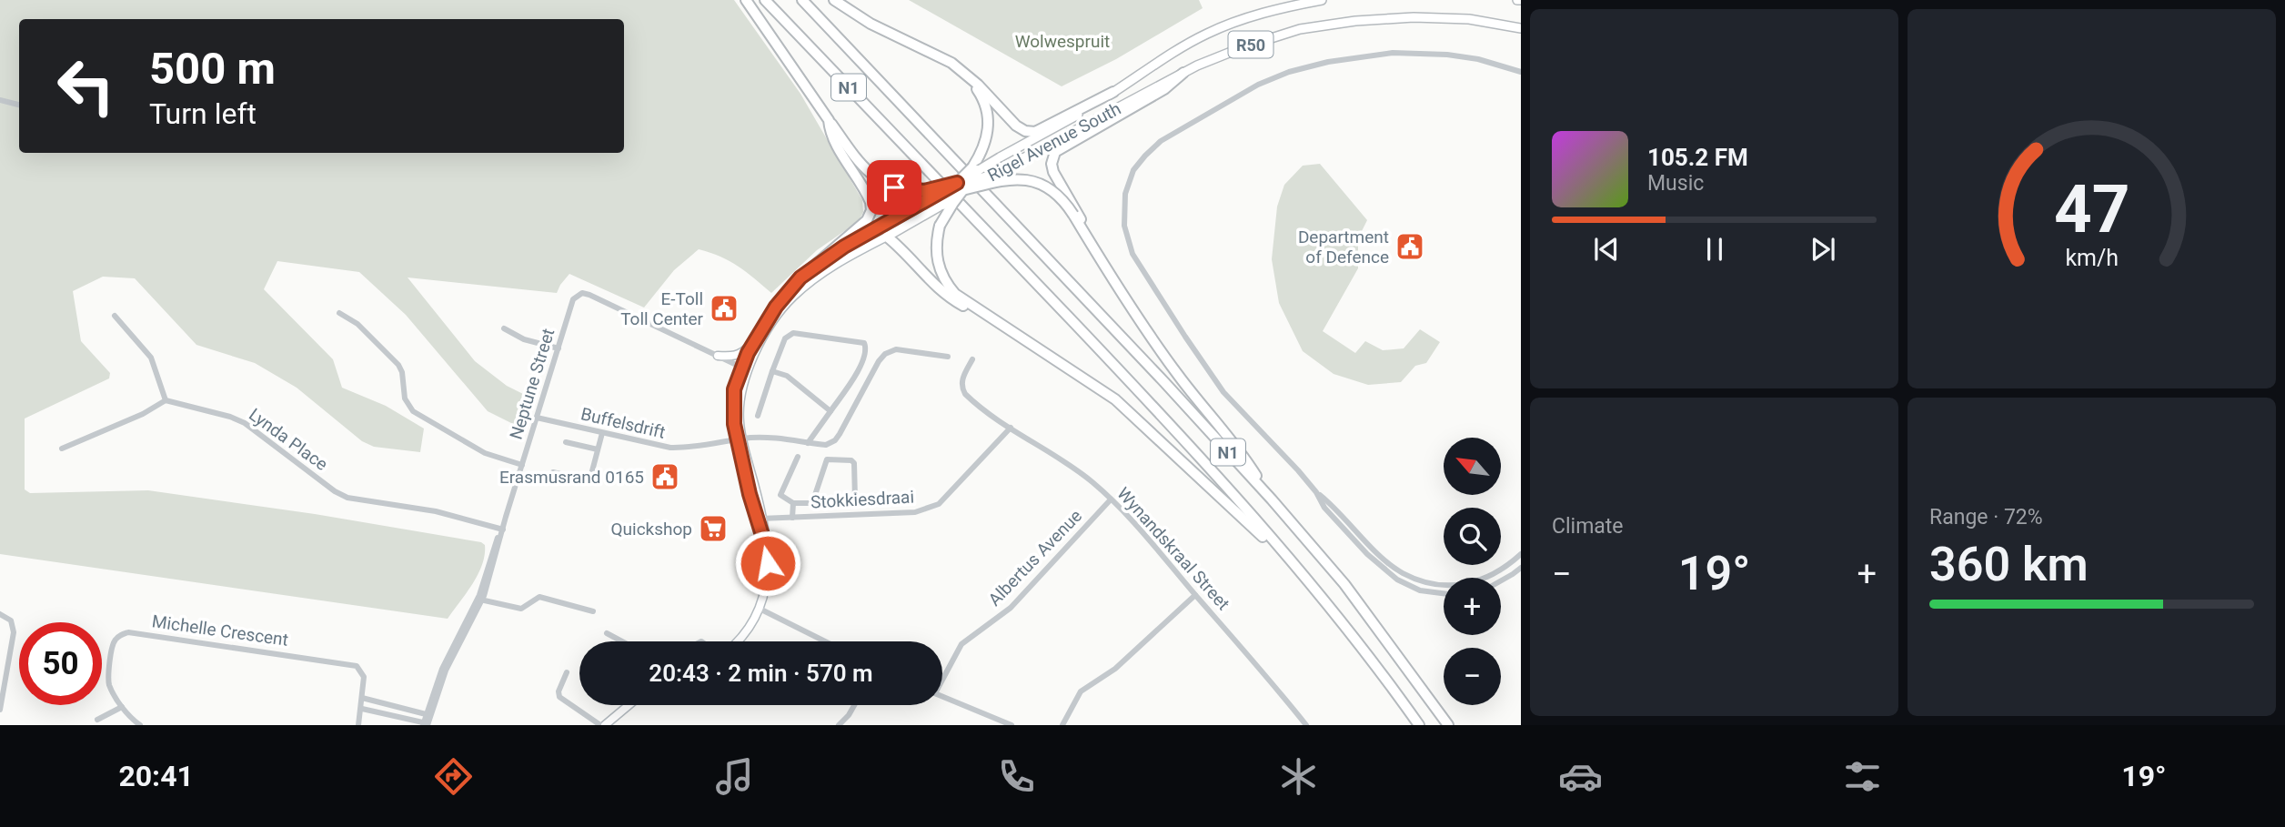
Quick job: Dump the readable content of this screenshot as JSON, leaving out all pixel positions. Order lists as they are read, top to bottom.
{
  "streets": {
    "highway": ["N1"],
    "main road": ["R50", "Rigel Avenue South"],
    "street": [
      "Neptune Street",
      "Buffelsdrift",
      "Lynda Place",
      "Stokkiesdraai",
      "Wynandskraal Street",
      "Albertus Avenue",
      "Michelle Crescent"
    ]
  },
  "crossings": [
    ["Rigel Avenue South", "Buffelsdrift"],
    ["Rigel Avenue South", "Stokkiesdraai"],
    ["Neptune Street", "Buffelsdrift"],
    ["Neptune Street", "Lynda Place"],
    ["Stokkiesdraai", "Wynandskraal Street"],
    ["Wynandskraal Street", "Albertus Avenue"]
  ],
  "parks": ["Wolwespruit"],
  "places": {
    "public building": ["Department of Defence", "E-Toll Toll Center", "Erasmusrand 0165"],
    "supermarket": ["Quickshop"]
  },
  "north": "top left",
  "page": {
    "turn": ["500 m", "Turn left"],
    "song": ["105.2 FM", "Music"],
    "tile": [
      "Climate",
      ["Range · 72%", "360 km"]
    ],
    "map_buttons": ["+", "−"],
    "heat": ["−", "19°", "+"],
    "limit": "50",
    "trip": "20:43 · 2 min · 570 m",
    "tabs": ["20:41", "19°"],
    "gauge": ["47", "km/h"]
  }
}
